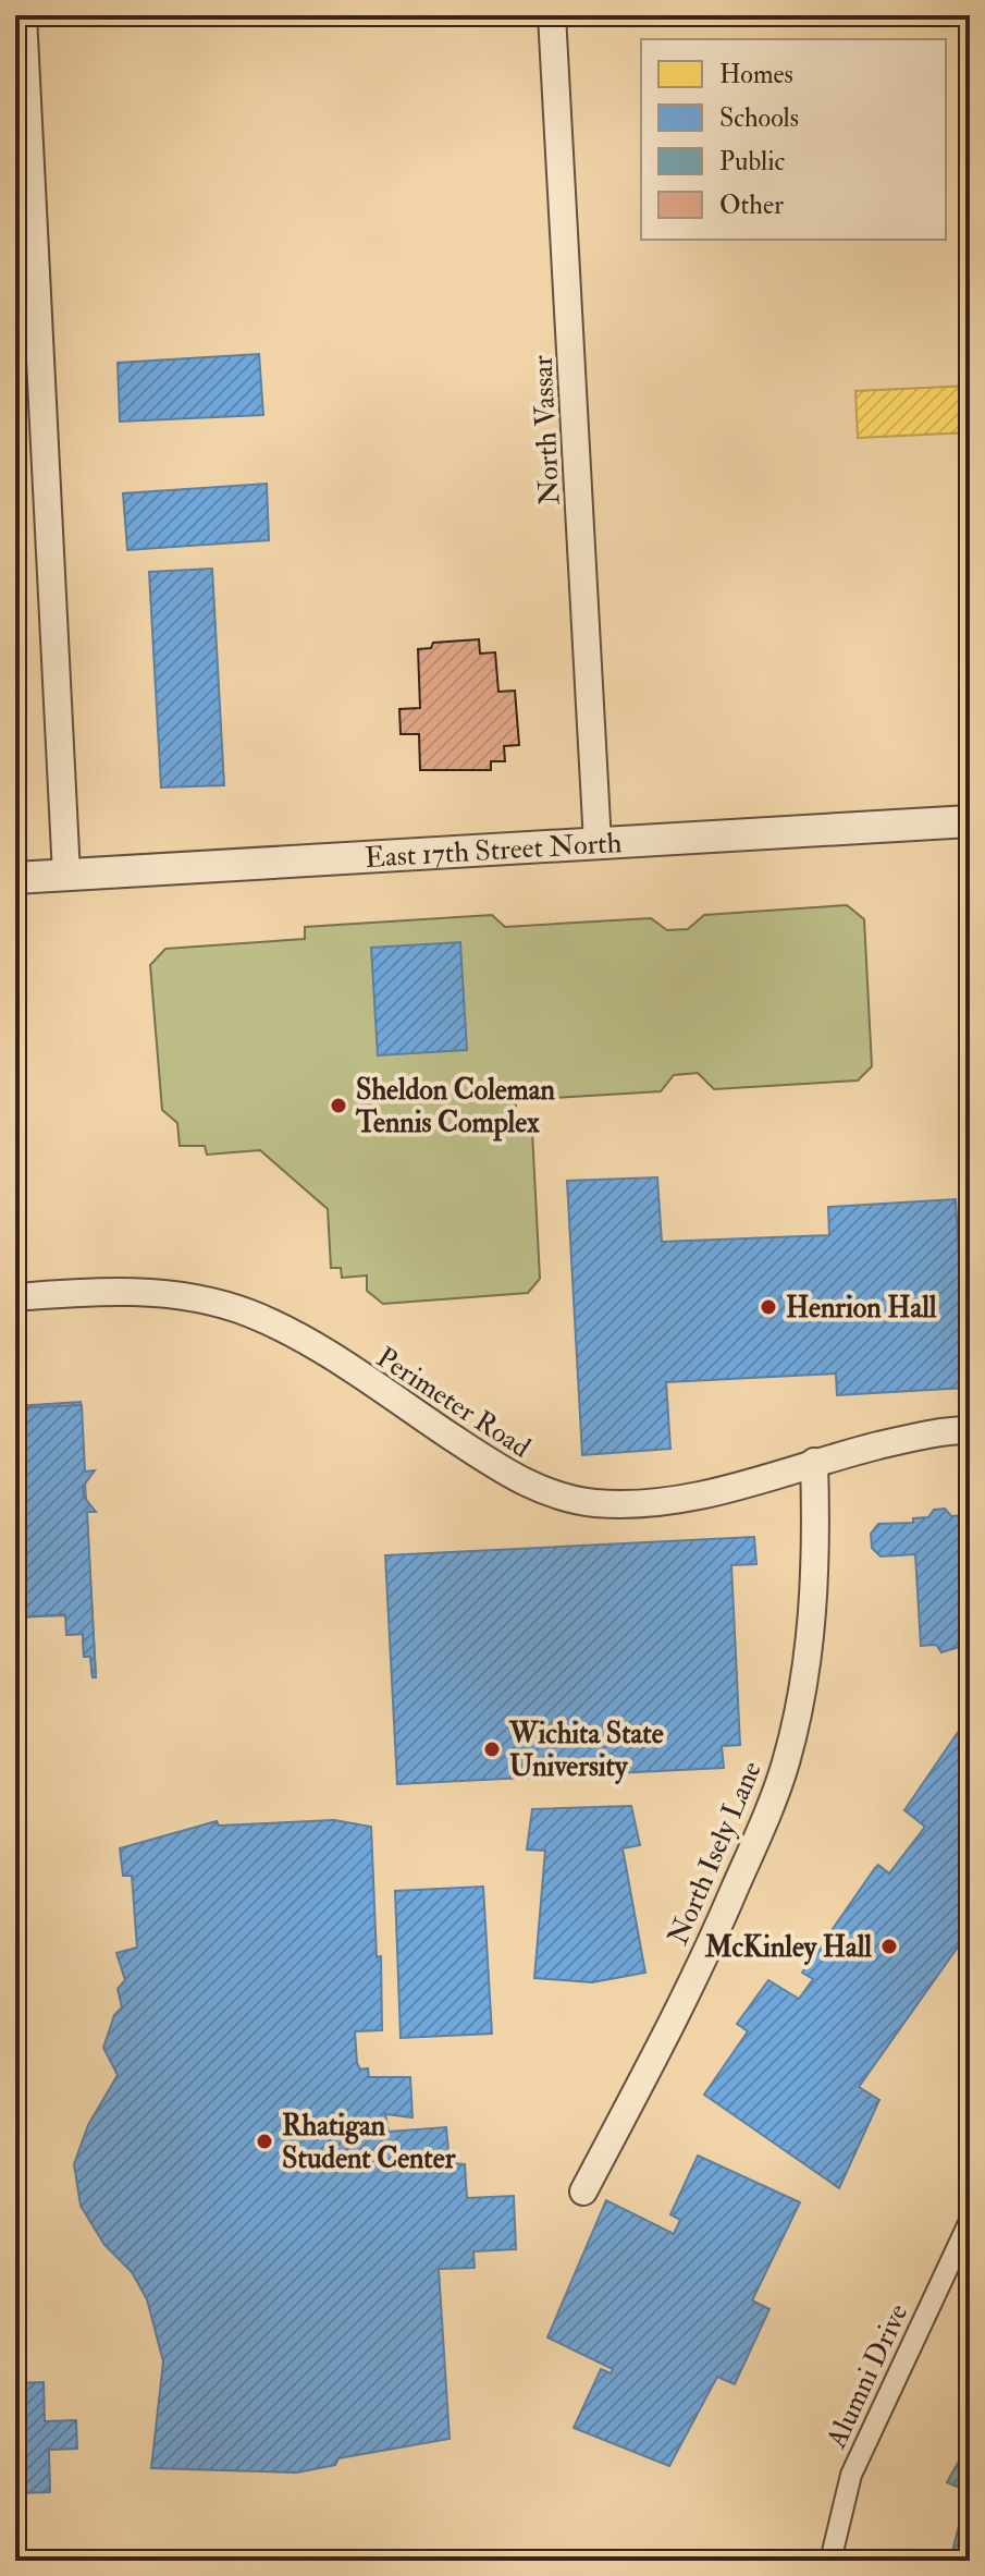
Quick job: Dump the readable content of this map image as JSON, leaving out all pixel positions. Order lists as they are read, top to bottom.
{
  "streets": {
    "street": [
      "North Vassar",
      "East 17th Street North",
      "Perimeter Road",
      "North Isely Lane",
      "Alumni Drive"
    ]
  },
  "crossings": [
    ["North Vassar", "East 17th Street North"],
    ["Perimeter Road", "North Isely Lane"]
  ],
  "places": [
    "Sheldon Coleman Tennis Complex",
    "Henrion Hall",
    "Wichita State University",
    "McKinley Hall",
    "Rhatigan Student Center"
  ],
  "legend": [
    "Homes",
    "Schools",
    "Public",
    "Other"
  ]
}
